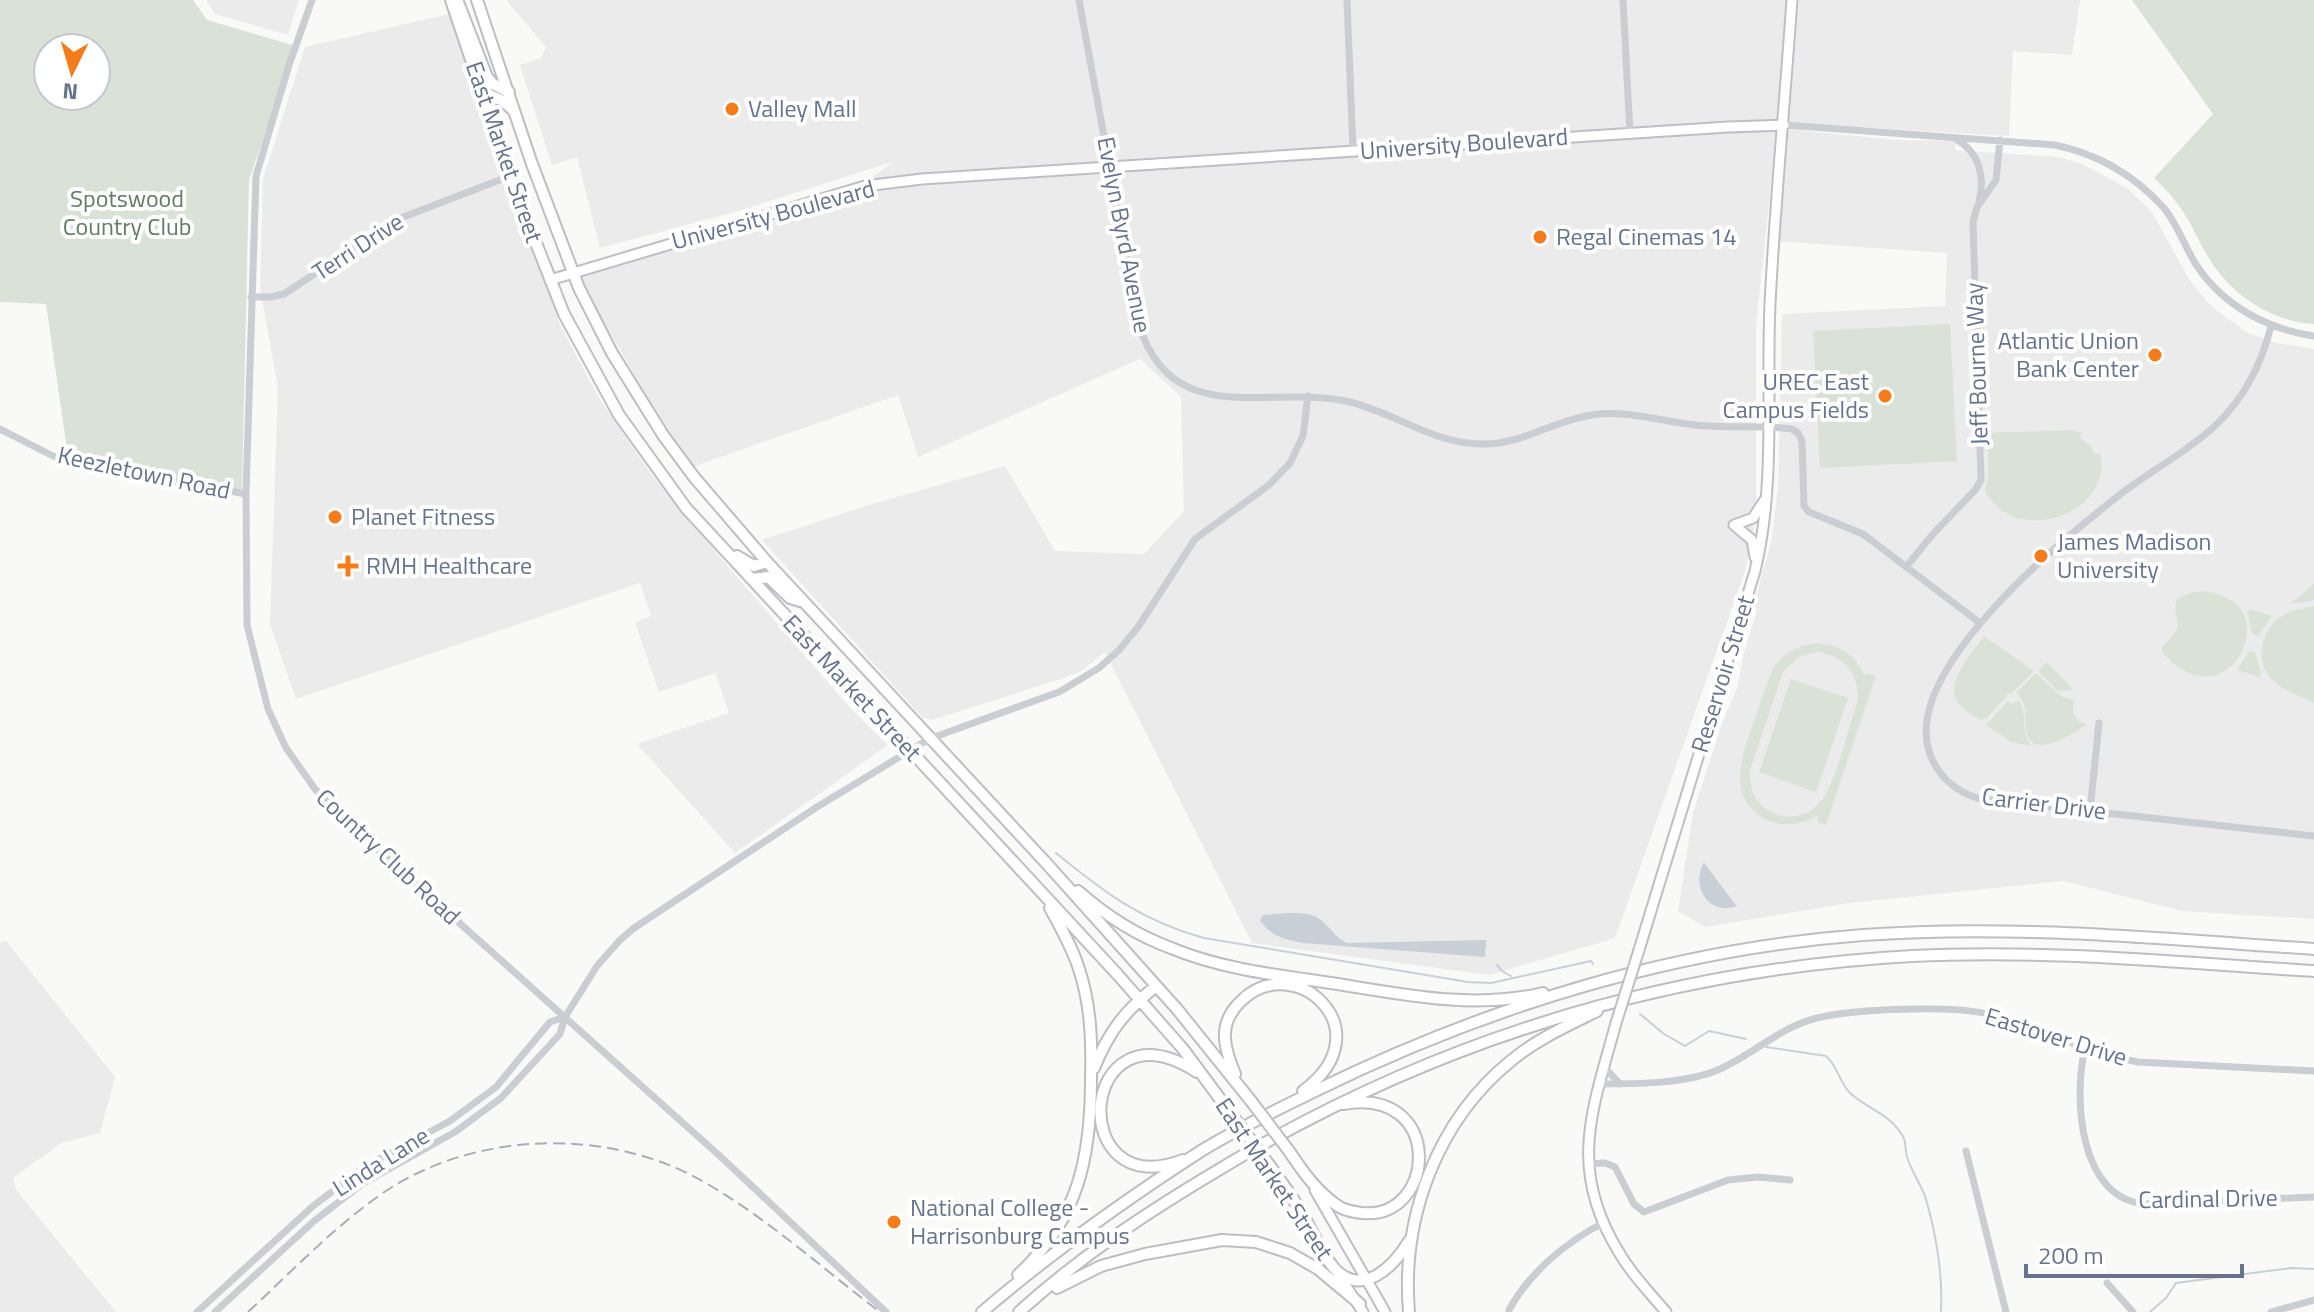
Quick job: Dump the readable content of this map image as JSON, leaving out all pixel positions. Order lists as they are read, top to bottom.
{
  "streets": {
    "highway": ["East Market Street"],
    "main road": ["University Boulevard", "Reservoir Street"],
    "street": [
      "Evelyn Byrd Avenue",
      "Terri Drive",
      "Jeff Bourne Way",
      "Keezletown Road",
      "Carrier Drive",
      "Country Club Road",
      "Eastover Drive",
      "Linda Lane",
      "Cardinal Drive"
    ]
  },
  "crossings": [
    ["University Boulevard", "East Market Street"],
    ["University Boulevard", "Evelyn Byrd Avenue"],
    ["University Boulevard", "Jeff Bourne Way"],
    ["University Boulevard", "Reservoir Street"],
    ["University Boulevard", "Carrier Drive"],
    ["East Market Street", "Terri Drive"],
    ["East Market Street", "Linda Lane"],
    ["Evelyn Byrd Avenue", "Reservoir Street"],
    ["Evelyn Byrd Avenue", "Linda Lane"],
    ["Terri Drive", "Country Club Road"],
    ["Keezletown Road", "Country Club Road"],
    ["Reservoir Street", "Eastover Drive"],
    ["Country Club Road", "Linda Lane"],
    ["Eastover Drive", "Cardinal Drive"]
  ],
  "parks": ["Spotswood Country Club"],
  "places": {
    "other": [
      "Valley Mall",
      "Regal Cinemas 14",
      "Atlantic Union Bank Center",
      "UREC East Campus Fields",
      "Planet Fitness",
      "James Madison University",
      "National College - Harrisonburg Campus"
    ],
    "health": ["RMH Healthcare"]
  },
  "scale_bar": "200 m",
  "north": "bottom"
}
